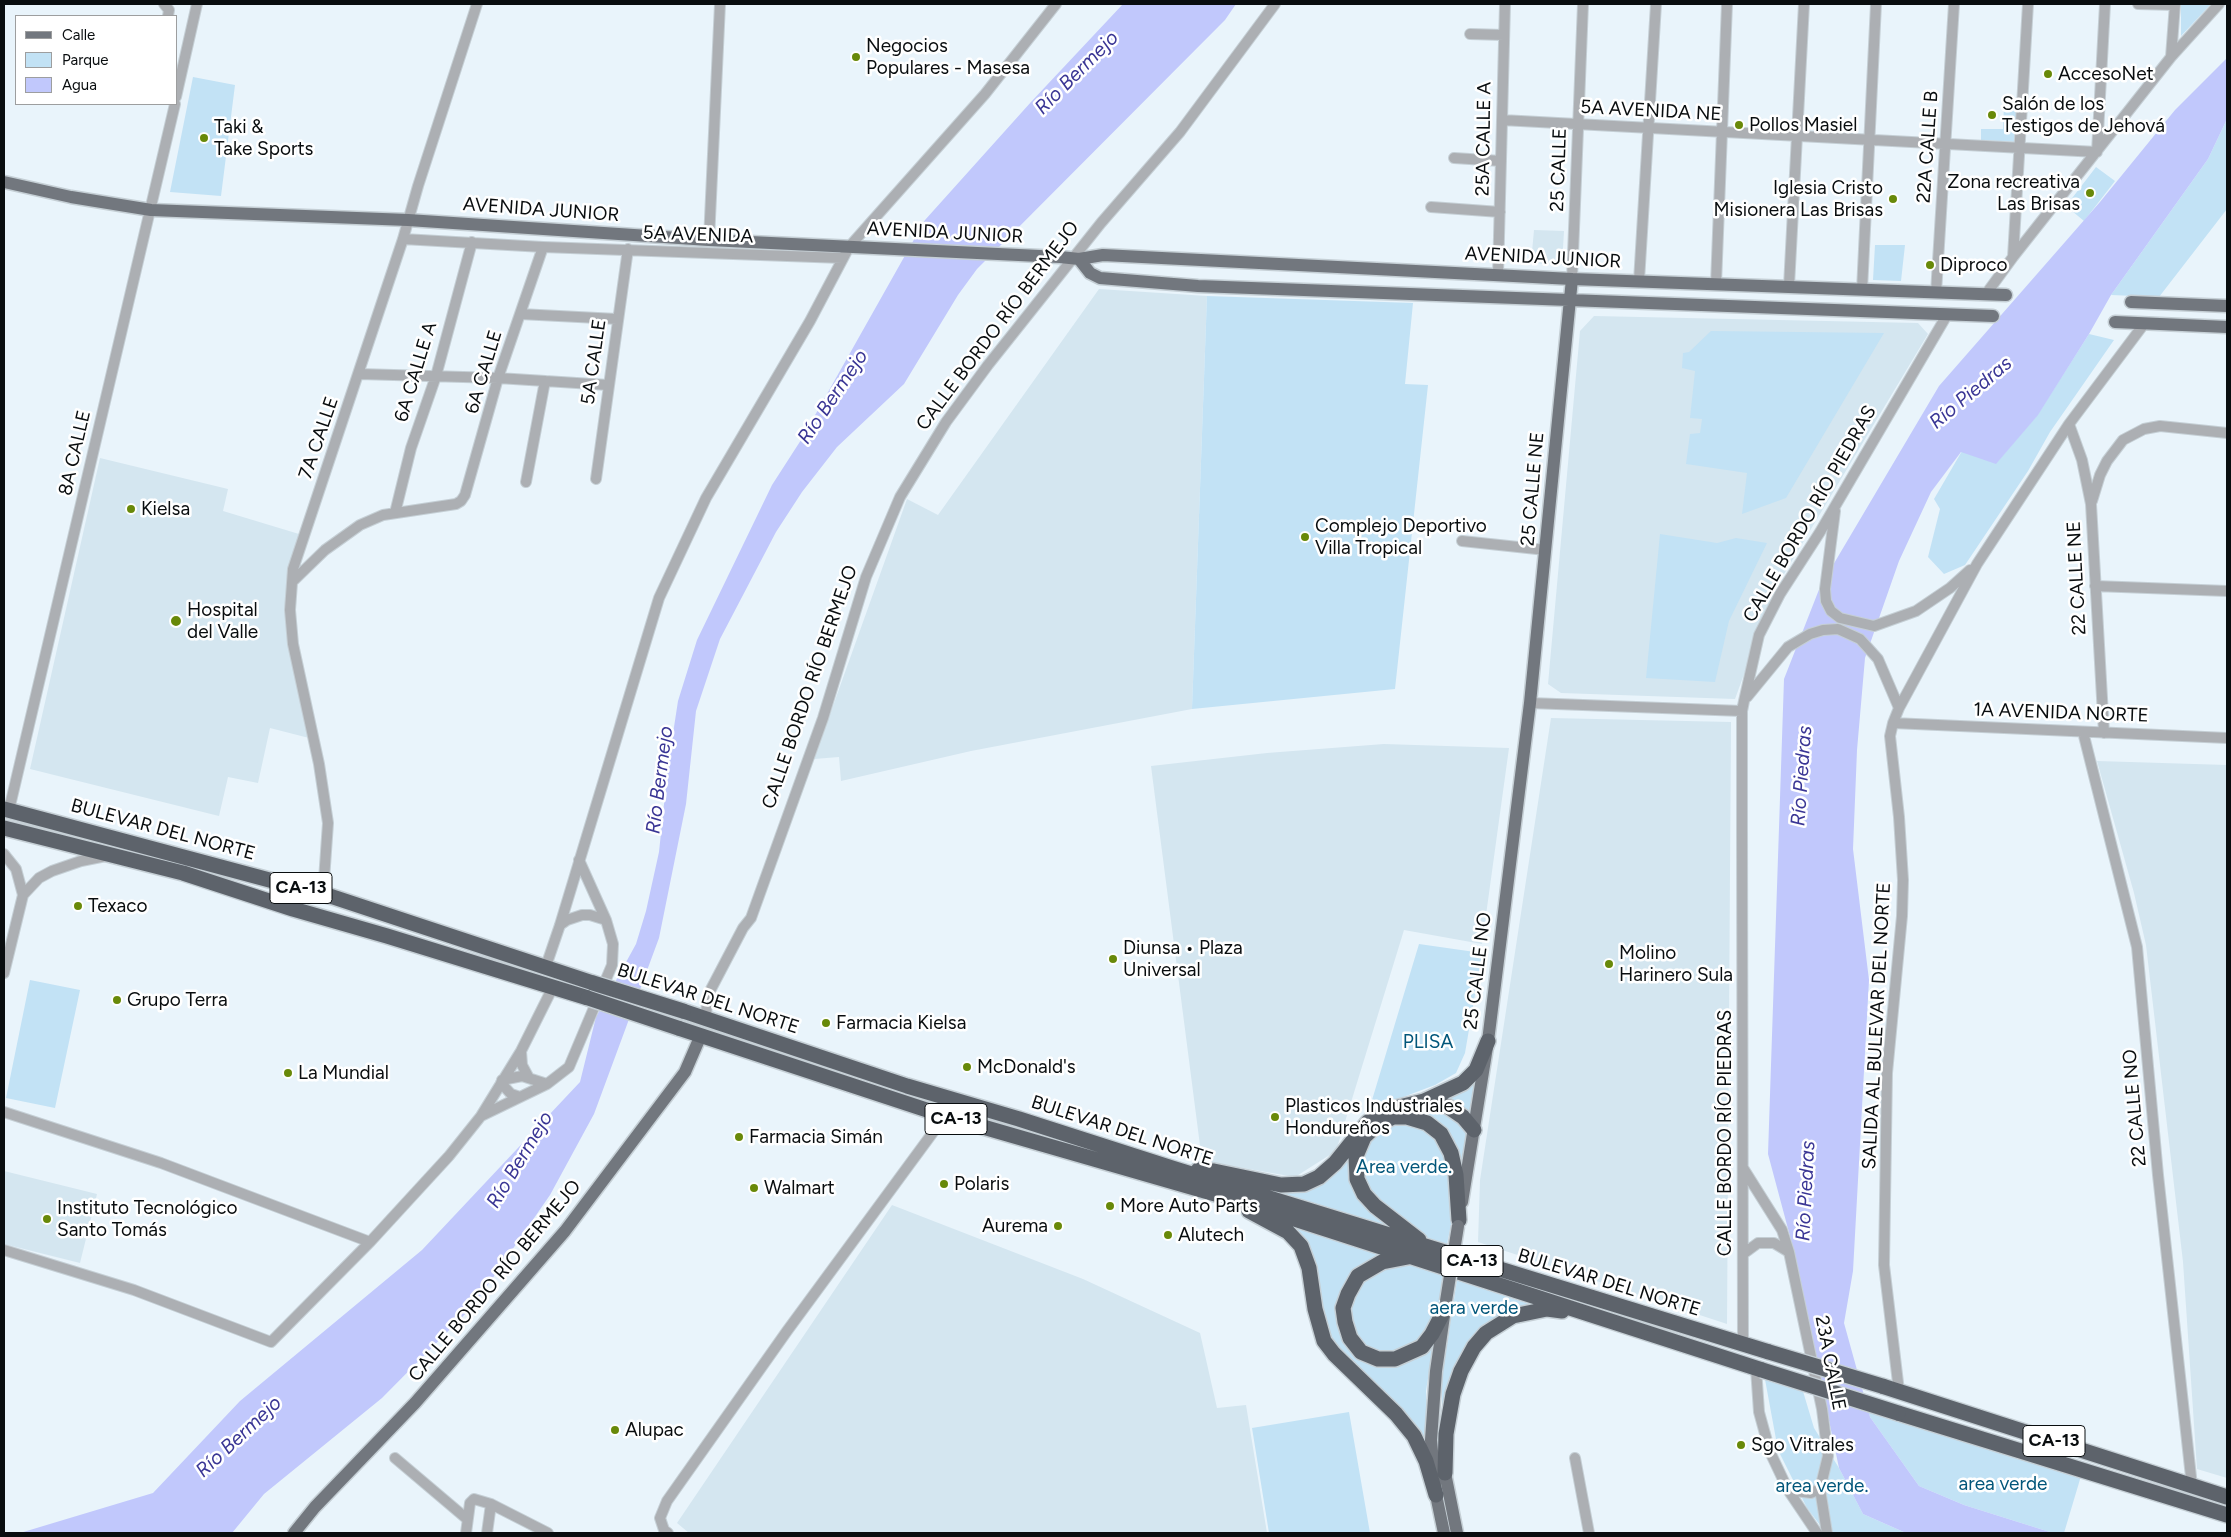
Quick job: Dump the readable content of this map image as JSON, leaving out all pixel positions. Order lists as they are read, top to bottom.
{
  "streets": {
    "highway": ["BULEVAR DEL NORTE", "CA-13"],
    "main road": [
      "AVENIDA JUNIOR",
      "CALLE BORDO RÍO BERMEJO",
      "25 CALLE NE",
      "25 CALLE NO"
    ],
    "street": [
      "5A AVENIDA NE",
      "25A CALLE A",
      "22A CALLE B",
      "25 CALLE",
      "5A AVENIDA",
      "5A CALLE",
      "6A CALLE A",
      "6A CALLE",
      "7A CALLE",
      "8A CALLE",
      "CALLE BORDO RÍO PIEDRAS",
      "22 CALLE NE",
      "1A AVENIDA NORTE",
      "SALIDA AL BULEVAR DEL NORTE",
      "22 CALLE NO",
      "23A CALLE"
    ]
  },
  "crossings": [
    ["5A AVENIDA NE", "25A CALLE A"],
    ["5A AVENIDA NE", "22A CALLE B"],
    ["5A AVENIDA NE", "25 CALLE"],
    ["25A CALLE A", "AVENIDA JUNIOR"],
    ["22A CALLE B", "AVENIDA JUNIOR"],
    ["25 CALLE", "AVENIDA JUNIOR"],
    ["25 CALLE", "25 CALLE NE"],
    ["AVENIDA JUNIOR", "5A AVENIDA"],
    ["AVENIDA JUNIOR", "CALLE BORDO RÍO BERMEJO"],
    ["AVENIDA JUNIOR", "7A CALLE"],
    ["AVENIDA JUNIOR", "8A CALLE"],
    ["AVENIDA JUNIOR", "25 CALLE NE"],
    ["5A AVENIDA", "5A CALLE"],
    ["5A AVENIDA", "6A CALLE A"],
    ["5A AVENIDA", "6A CALLE"],
    ["5A AVENIDA", "7A CALLE"],
    ["CALLE BORDO RÍO BERMEJO", "BULEVAR DEL NORTE"],
    ["6A CALLE A", "6A CALLE"],
    ["7A CALLE", "BULEVAR DEL NORTE"],
    ["8A CALLE", "BULEVAR DEL NORTE"],
    ["25 CALLE NE", "25 CALLE NO"],
    ["CALLE BORDO RÍO PIEDRAS", "BULEVAR DEL NORTE"],
    ["CALLE BORDO RÍO PIEDRAS", "23A CALLE"],
    ["22 CALLE NE", "1A AVENIDA NORTE"],
    ["1A AVENIDA NORTE", "SALIDA AL BULEVAR DEL NORTE"],
    ["1A AVENIDA NORTE", "22 CALLE NO"],
    ["BULEVAR DEL NORTE", "SALIDA AL BULEVAR DEL NORTE"],
    ["BULEVAR DEL NORTE", "22 CALLE NO"]
  ],
  "water": ["Río Bermejo", "Río Piedras"],
  "parks": [
    "PLISA",
    "Area verde.",
    "aera verde",
    "area verde",
    "area verde."
  ],
  "places": [
    "Negocios Populares - Masesa",
    "AccesoNet",
    "Salón de los Testigos de Jehová",
    "Pollos Masiel",
    "Taki & Take Sports",
    "Zona recreativa Las Brisas",
    "Iglesia Cristo Misionera Las Brisas",
    "Diproco",
    "Kielsa",
    "Complejo Deportivo Villa Tropical",
    "Hospital del Valle",
    "Texaco",
    "Diunsa • Plaza Universal",
    "Molino Harinero Sula",
    "Grupo Terra",
    "Farmacia Kielsa",
    "McDonald's",
    "La Mundial",
    "Plasticos Industriales Hondureños",
    "Farmacia Simán",
    "Polaris",
    "Walmart",
    "More Auto Parts",
    "Instituto Tecnológico Santo Tomás",
    "Aurema",
    "Alutech",
    "Alupac",
    "Sgo Vitrales"
  ],
  "legend": ["Calle", "Parque", "Agua"]
}
